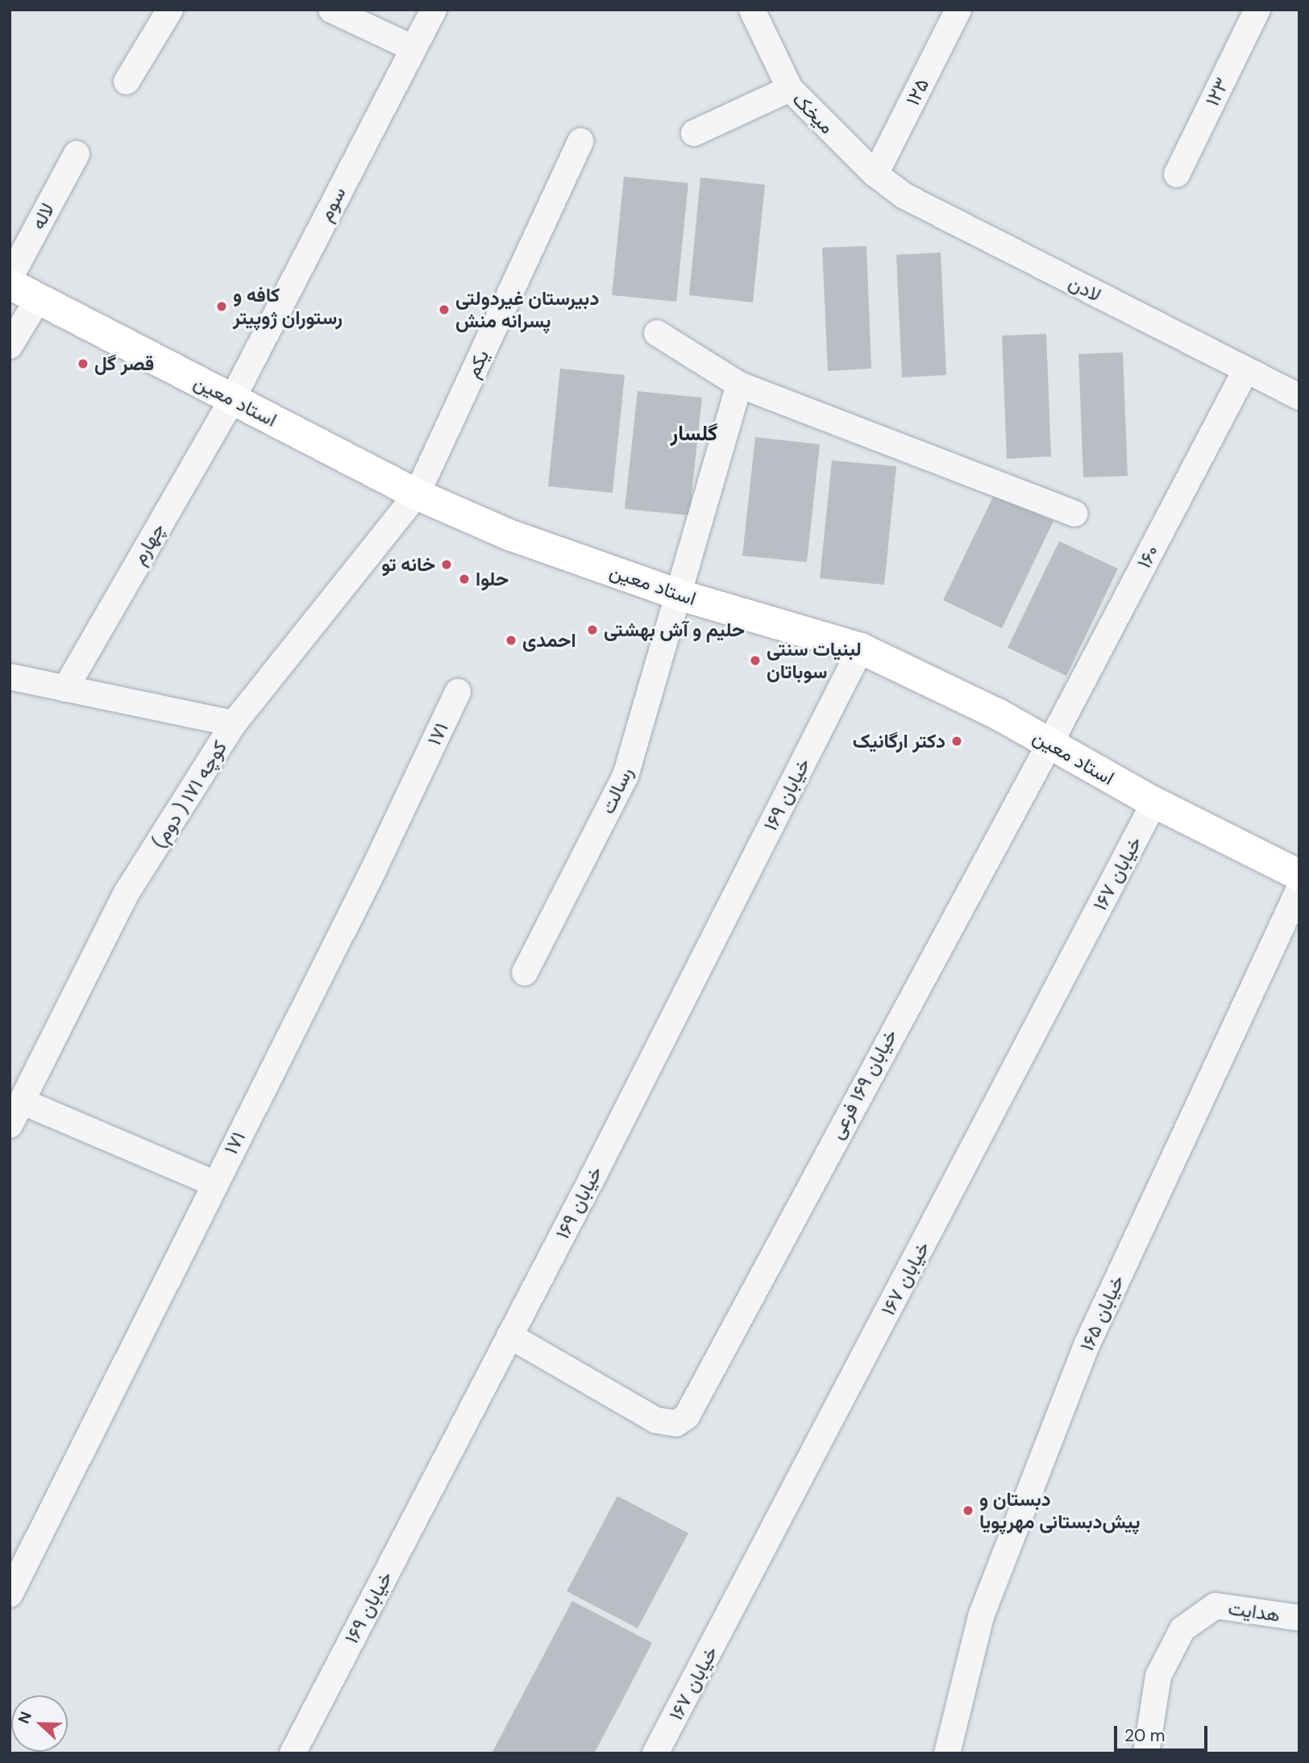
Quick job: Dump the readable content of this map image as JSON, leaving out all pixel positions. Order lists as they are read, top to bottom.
{
  "streets": {
    "main road": ["استاد معین"],
    "street": [
      "۱۲۵",
      "۱۲۳",
      "میخک",
      "سوم",
      "لاله",
      "لادن",
      "یکم",
      "چهارم",
      "۱۶۰",
      "۱۷۱",
      "رسالت",
      "کوچه ۱۷۱ ( دوم)",
      "خیابان ۱۶۹",
      "خیابان ۱۶۷",
      "خیابان ۱۶۹ فرعی",
      "خیابان ۱۶۵",
      "هدایت"
    ]
  },
  "crossings": [
    ["۱۲۵", "میخک"],
    ["۱۲۵", "لادن"],
    ["میخک", "لادن"],
    ["سوم", "استاد معین"],
    ["سوم", "چهارم"],
    ["لادن", "۱۶۰"],
    ["یکم", "استاد معین"],
    ["یکم", "کوچه ۱۷۱ ( دوم)"],
    ["استاد معین", "چهارم"],
    ["استاد معین", "۱۶۰"],
    ["استاد معین", "رسالت"],
    ["استاد معین", "کوچه ۱۷۱ ( دوم)"],
    ["استاد معین", "خیابان ۱۶۹"],
    ["استاد معین", "خیابان ۱۶۷"],
    ["استاد معین", "خیابان ۱۶۹ فرعی"],
    ["۱۶۰", "خیابان ۱۶۹ فرعی"],
    ["خیابان ۱۶۹", "خیابان ۱۶۹ فرعی"]
  ],
  "districts": ["گلسار"],
  "places": [
    "کافه و رستوران ژوپیتر",
    "دبیرستان غیردولتی پسرانه منش",
    "قصر گل",
    "خانه تو",
    "حلوا",
    "حلیم و آش بهشتی",
    "احمدی",
    "لبنیات سنتی سوباتان",
    "دکتر ارگانیک",
    "دبستان و پیش‌دبستانی مهرپویا"
  ],
  "scale_bar": "20 m",
  "north": "left"
}
